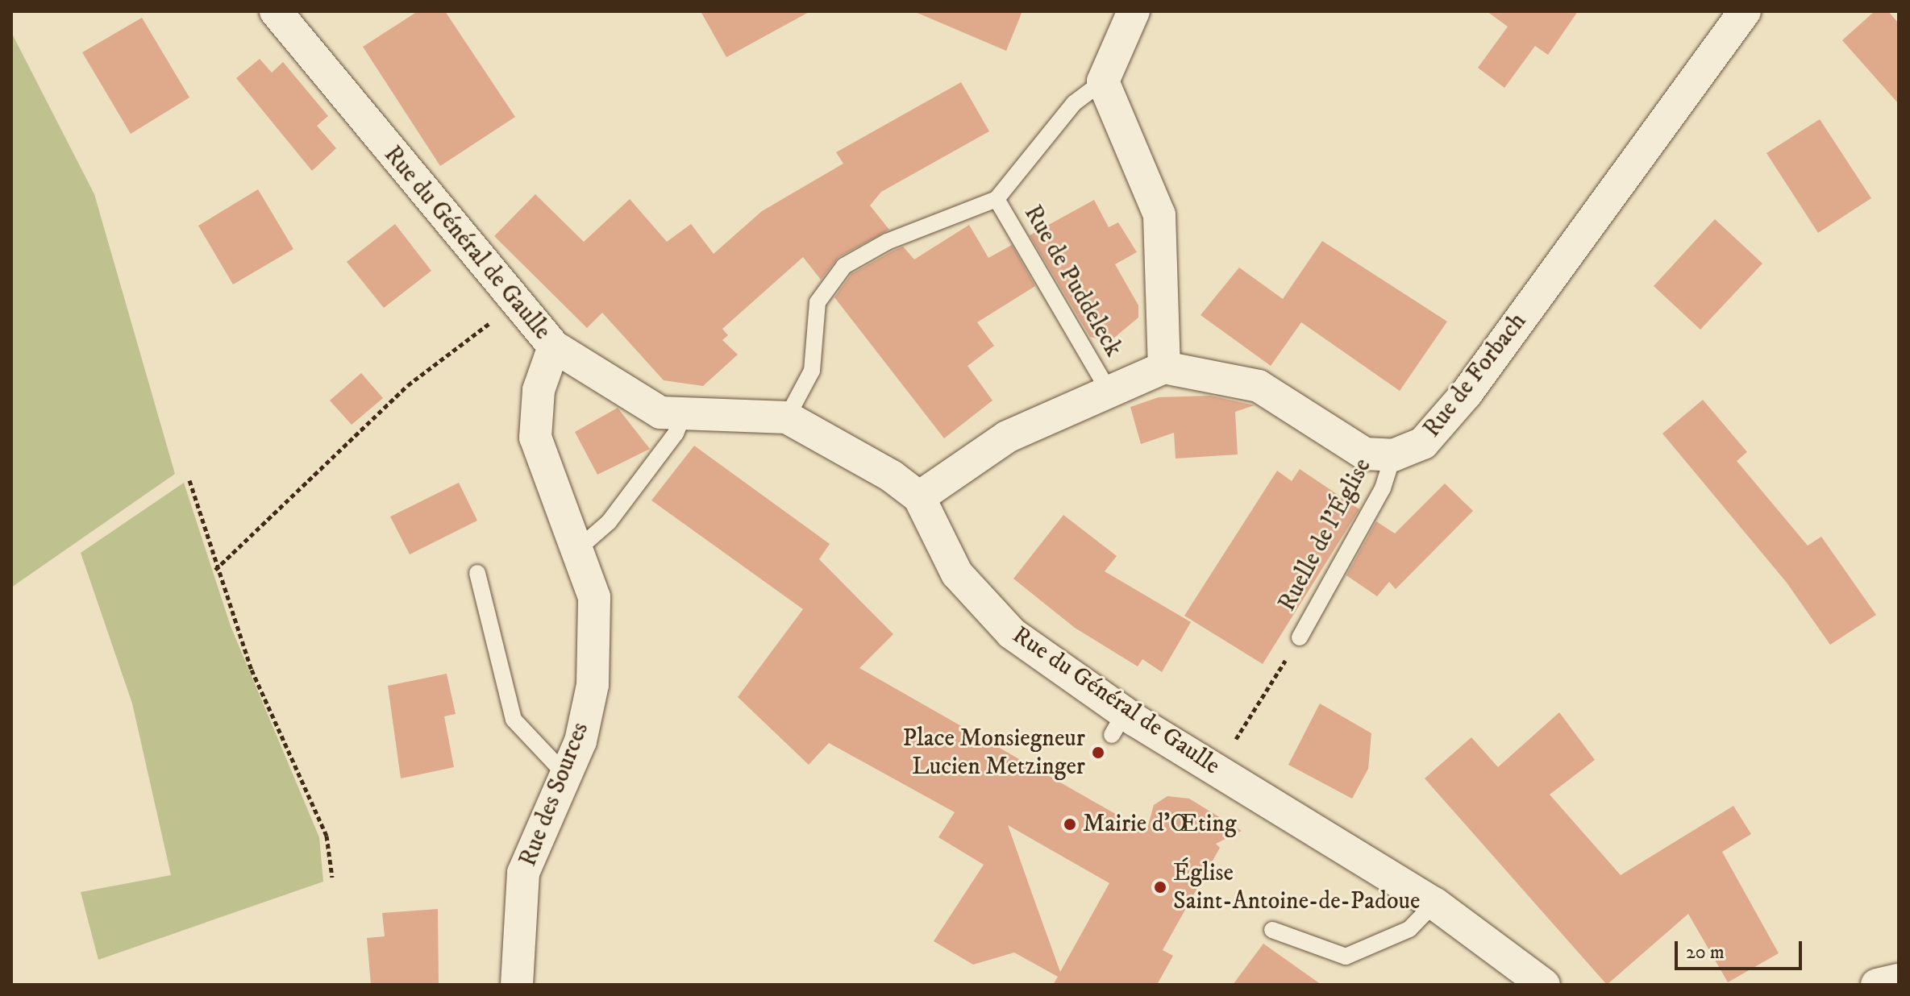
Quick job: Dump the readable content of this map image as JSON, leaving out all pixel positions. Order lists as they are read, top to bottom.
{
  "streets": {
    "street": ["Rue du Général de Gaulle", "Rue de Forbach", "Rue des Sources"],
    "lane": ["Rue de Puddeleck", "Ruelle de l'Église"]
  },
  "crossings": [
    ["Rue du Général de Gaulle", "Rue des Sources"],
    ["Rue de Forbach", "Ruelle de l'Église"]
  ],
  "places": ["Place Monsiegneur Lucien Metzinger", "Mairie d'Œting", "Église Saint-Antoine-de-Padoue"],
  "scale_bar": "20 m"
}
